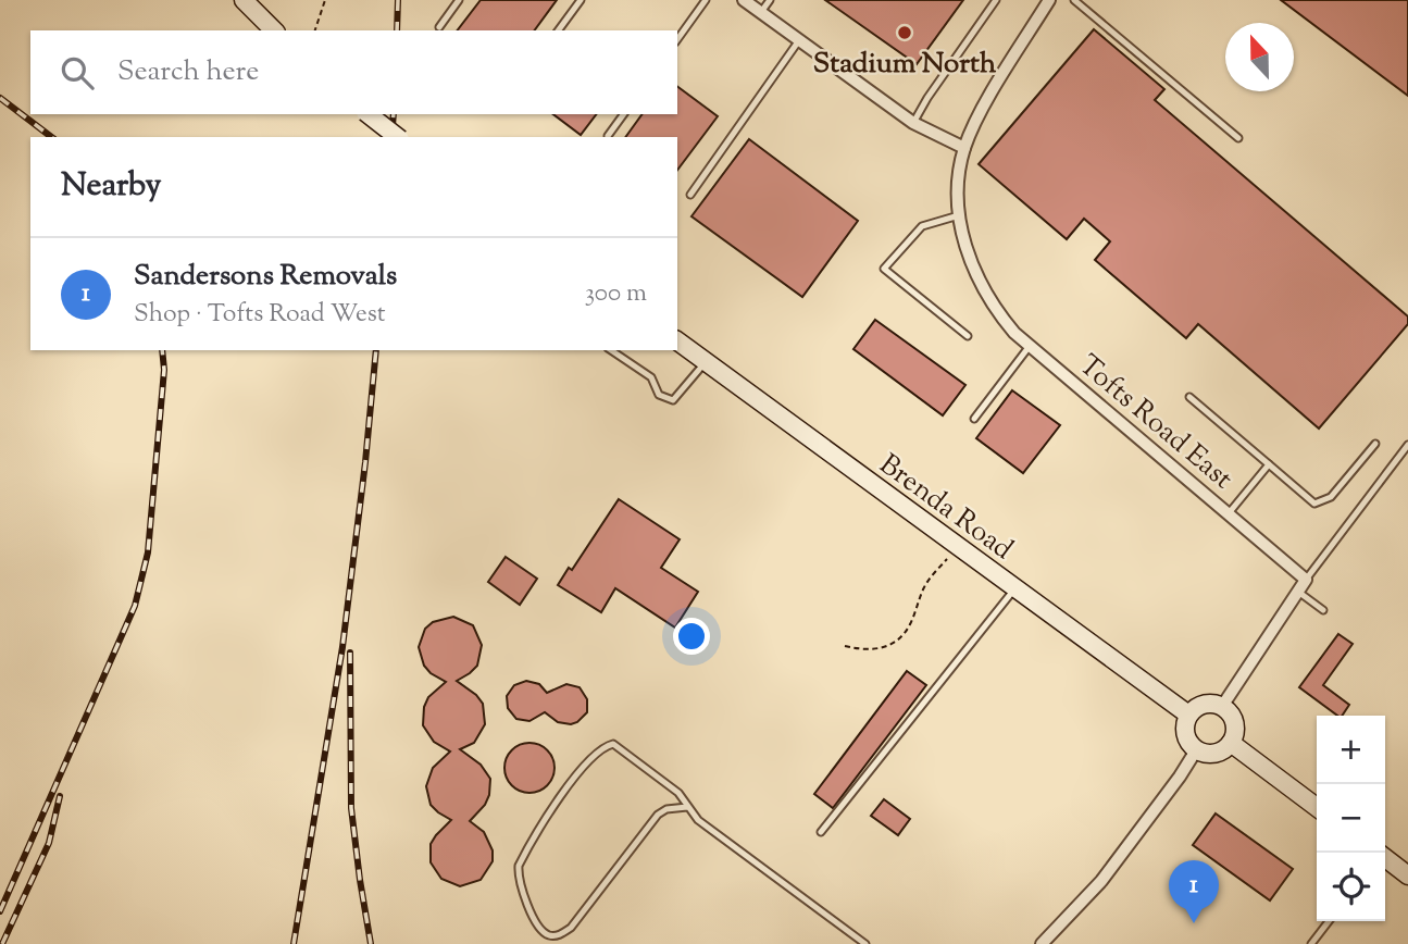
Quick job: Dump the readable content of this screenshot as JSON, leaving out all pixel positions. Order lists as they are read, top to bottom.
{
  "streets": {
    "main road": ["Brenda Road"],
    "street": ["Tofts Road East"]
  },
  "places": ["Stadium North"],
  "north": "top",
  "page": {
    "search": "Search here",
    "heading": "Nearby",
    "list": [
      {
        "mark": "1",
        "name": "Sandersons Removals",
        "note": "Shop · Tofts Road West",
        "value": "300 m"
      }
    ],
    "map_buttons": ["+", "−"],
    "pins": "1"
  }
}
